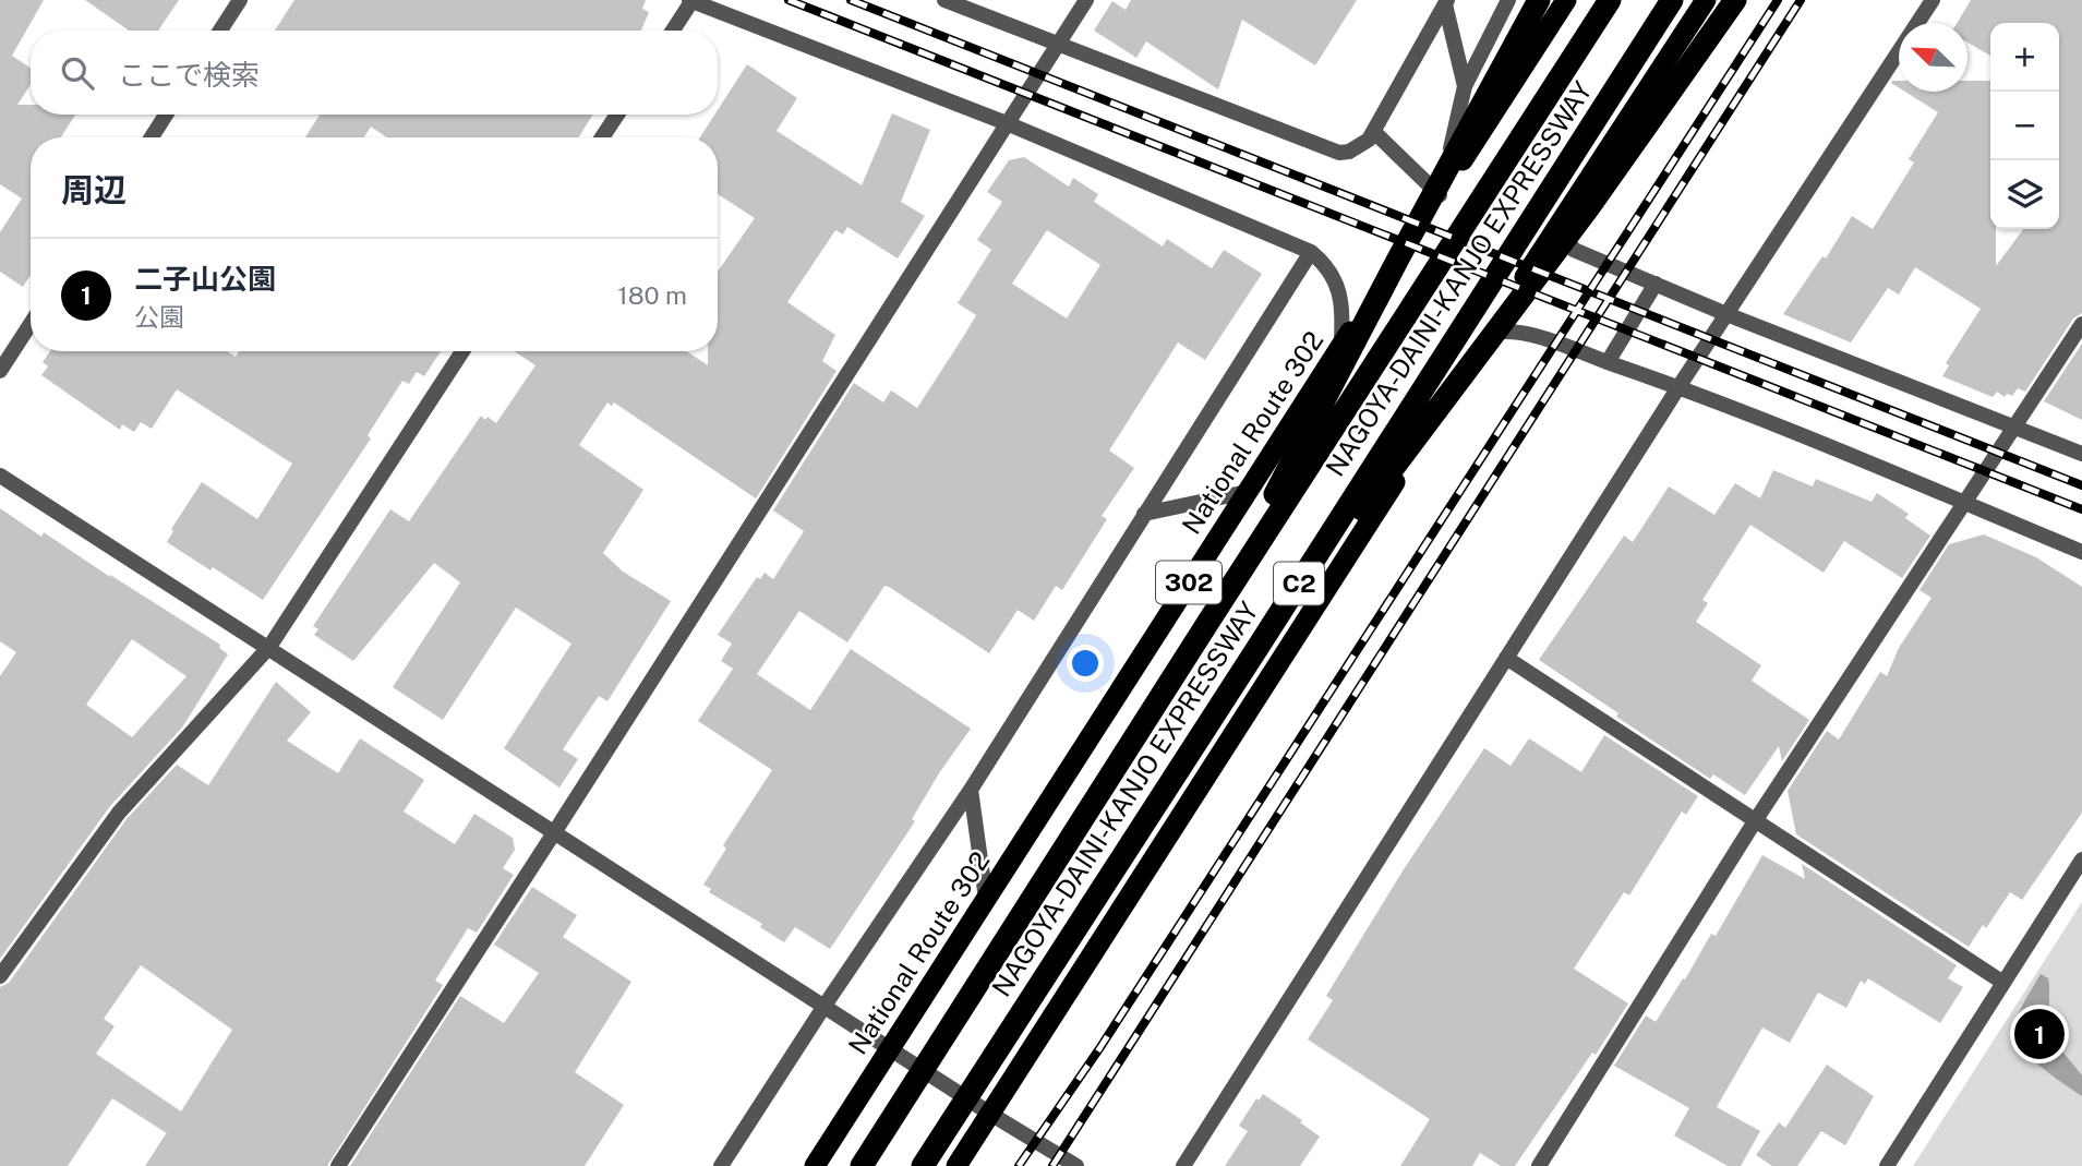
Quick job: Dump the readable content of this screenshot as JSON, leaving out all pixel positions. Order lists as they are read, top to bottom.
{
  "streets": {
    "highway": [
      "NAGOYA-DAINI-KANJO EXPRESSWAY",
      "National Route 302",
      "302",
      "C2"
    ]
  },
  "north": "top left",
  "page": {
    "map_buttons": ["+", "−"],
    "search": "ここで検索",
    "heading": "周辺",
    "list": [
      {
        "mark": "1",
        "name": "二子山公園",
        "note": "公園",
        "value": "180 m"
      }
    ],
    "pins": "1"
  }
}
